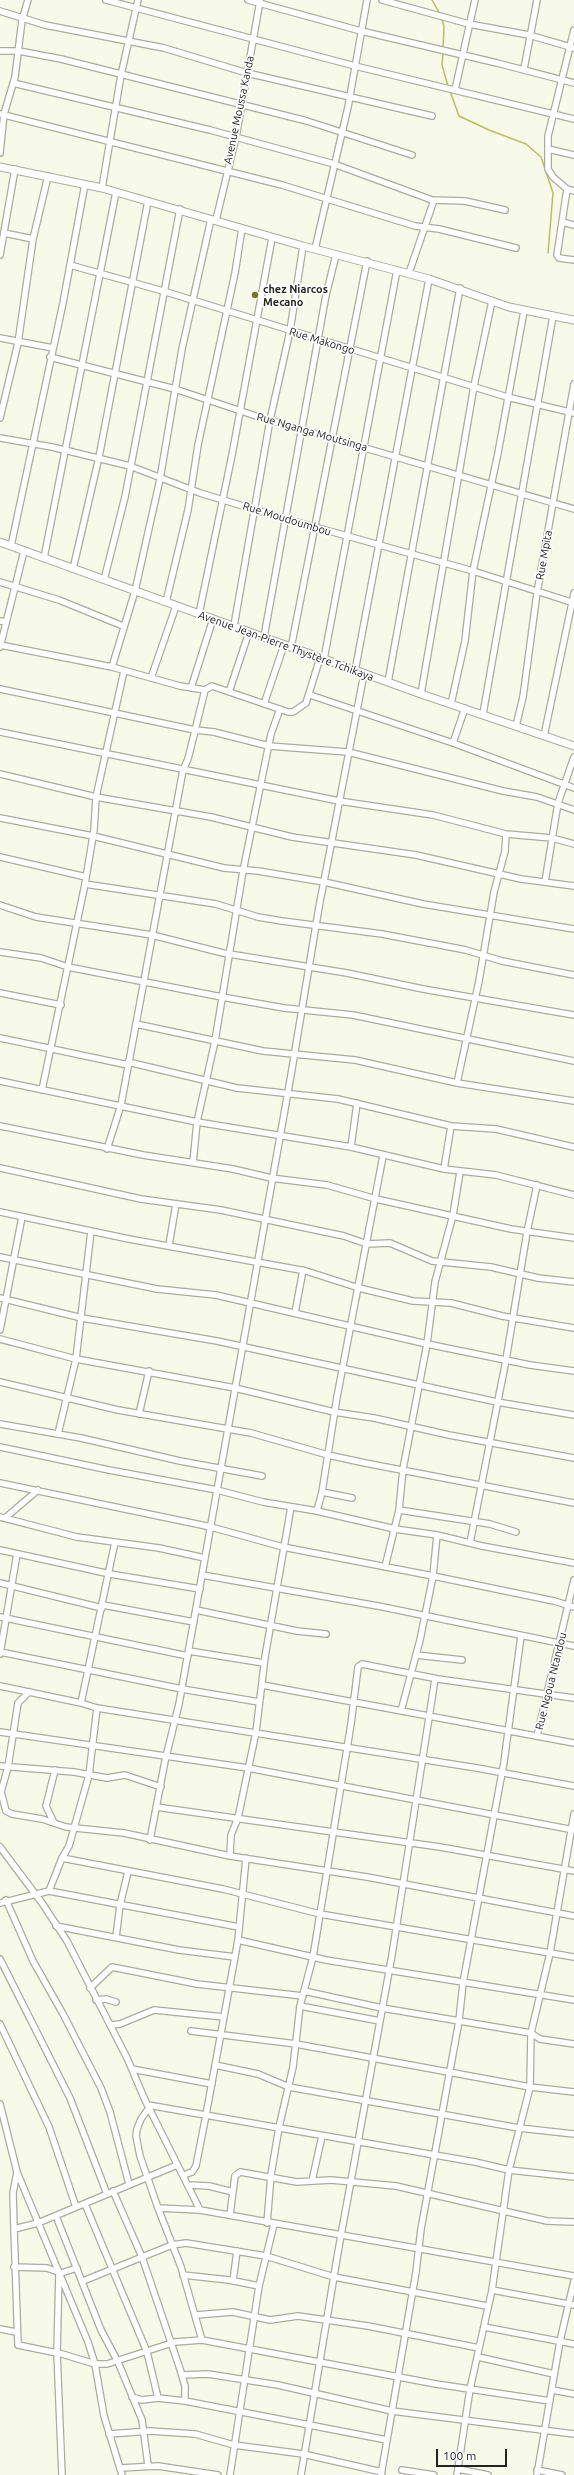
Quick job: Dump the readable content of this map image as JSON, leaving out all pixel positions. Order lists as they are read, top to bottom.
{
  "streets": {
    "street": [
      "Avenue Moussa Kanda",
      "Rue Makongo",
      "Rue Nganga Moutsinga",
      "Rue Moudoumbou",
      "Rue Mpita",
      "Avenue Jean-Pierre Thystère Tchikaya",
      "Rue Ngoua Ntandou"
    ]
  },
  "crossings": [
    ["Avenue Moussa Kanda", "Rue Makongo"],
    ["Avenue Moussa Kanda", "Rue Nganga Moutsinga"],
    ["Avenue Moussa Kanda", "Rue Moudoumbou"],
    ["Avenue Moussa Kanda", "Avenue Jean-Pierre Thystère Tchikaya"],
    ["Rue Makongo", "Rue Mpita"],
    ["Rue Nganga Moutsinga", "Rue Mpita"],
    ["Rue Moudoumbou", "Rue Mpita"],
    ["Rue Mpita", "Avenue Jean-Pierre Thystère Tchikaya"]
  ],
  "places": ["chez Niarcos Mecano"],
  "scale_bar": "100 m"
}
